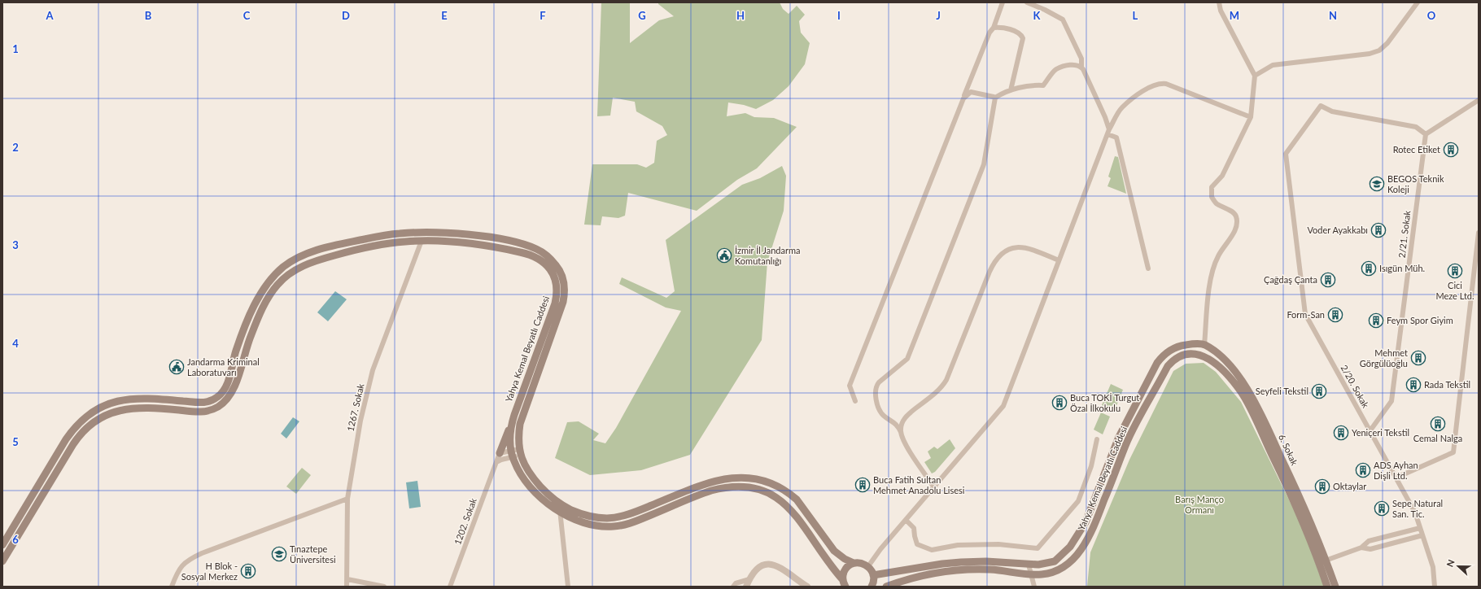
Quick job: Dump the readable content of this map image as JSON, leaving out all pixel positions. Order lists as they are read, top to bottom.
{
  "streets": {
    "main road": ["Yahya Kemal Beyatlı Caddesi", "6. Sokak"],
    "street": [
      "2/21. Sokak",
      "2/20. Sokak",
      "1267. Sokak",
      "1202. Sokak"
    ]
  },
  "crossings": [
    ["2/21. Sokak", "2/20. Sokak"],
    ["Yahya Kemal Beyatlı Caddesi", "1267. Sokak"],
    ["Yahya Kemal Beyatlı Caddesi", "6. Sokak"]
  ],
  "parks": ["Barış Manço Ormanı"],
  "places": {
    "building": [
      "Rotec Etiket",
      "Voder Ayakkabı",
      "Isıgün Müh.",
      "Cici Meze Ltd.",
      "Çağdaş Çanta",
      "Form-San",
      "Feym Spor Giyim",
      "Mehmet Görgülüoğlu",
      "Rada Tekstil",
      "Seyfeli Tekstil",
      "Buca TOKİ Turgut Özal İlkokulu",
      "Cemal Nalga",
      "Yeniçeri Tekstil",
      "ADS Ayhan Dişli Ltd.",
      "Buca Fatih Sultan Mehmet Anadolu Lisesi",
      "Oktaylar",
      "Sepe Natural San. Tic.",
      "H Blok - Sosyal Merkez"
    ],
    "school or university": ["BEGOS Teknik Koleji", "Tınaztepe Üniversitesi"],
    "public building": ["İzmir İl Jandarma Komutanlığı", "Jandarma Kriminal Laboratuvarı"]
  },
  "north": "left",
  "grid": {
    "columns": [
      "A",
      "B",
      "C",
      "D",
      "E",
      "F",
      "G",
      "H",
      "I",
      "J",
      "K",
      "L",
      "M",
      "N",
      "O"
    ],
    "rows": [
      "1",
      "2",
      "3",
      "4",
      "5",
      "6"
    ]
  }
}
